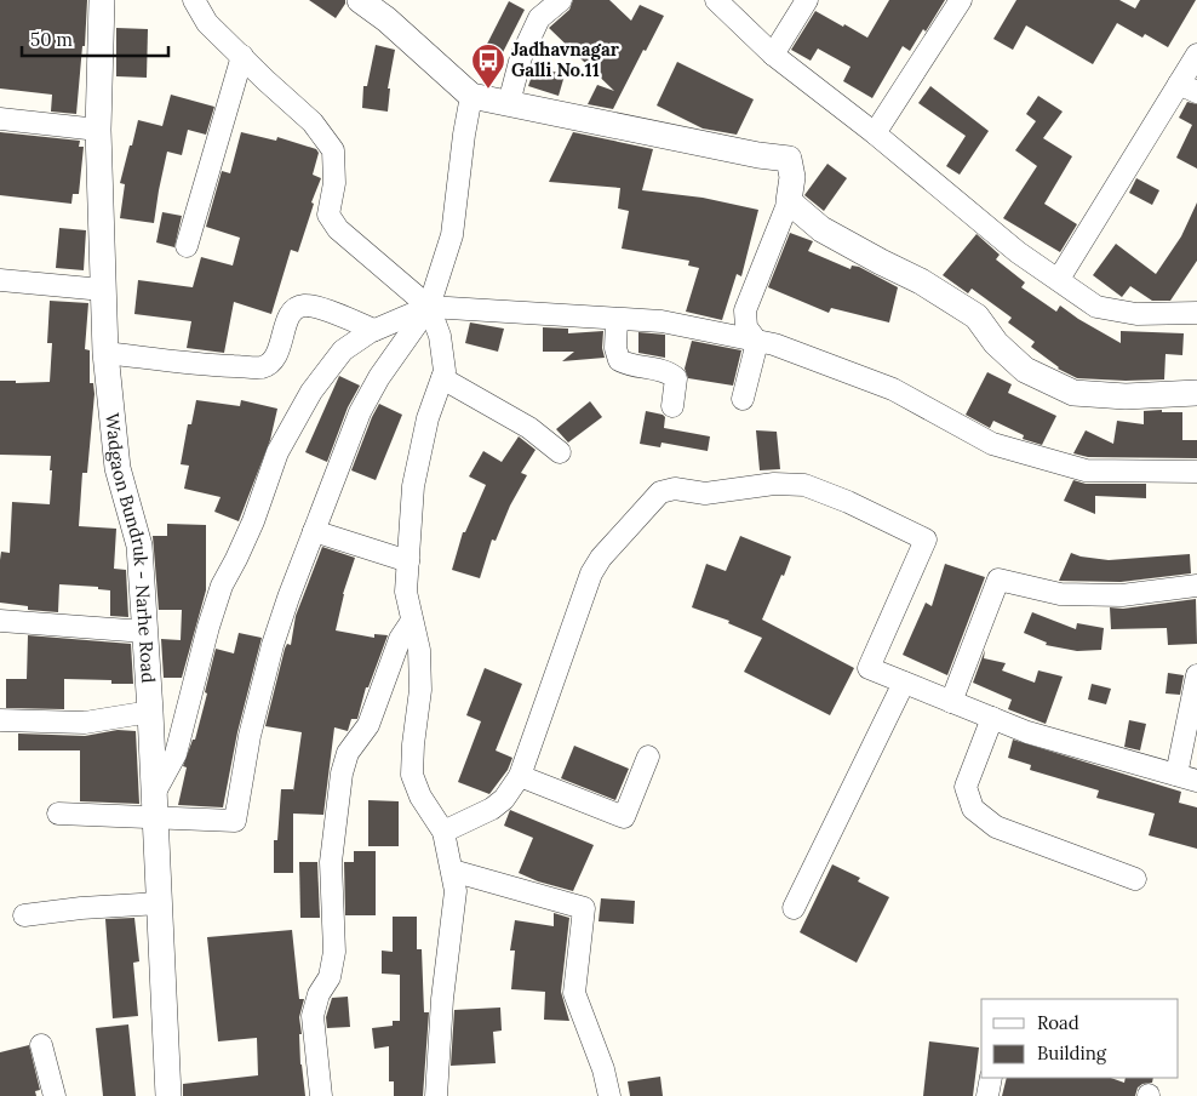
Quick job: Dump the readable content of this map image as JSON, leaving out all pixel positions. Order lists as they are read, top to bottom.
{
  "streets": {
    "street": ["Wadgaon Bundruk - Narhe Road"]
  },
  "places": {
    "bus stop": ["Jadhavnagar Galli No.11"]
  },
  "legend": ["Road", "Building"],
  "scale_bar": "50 m"
}
